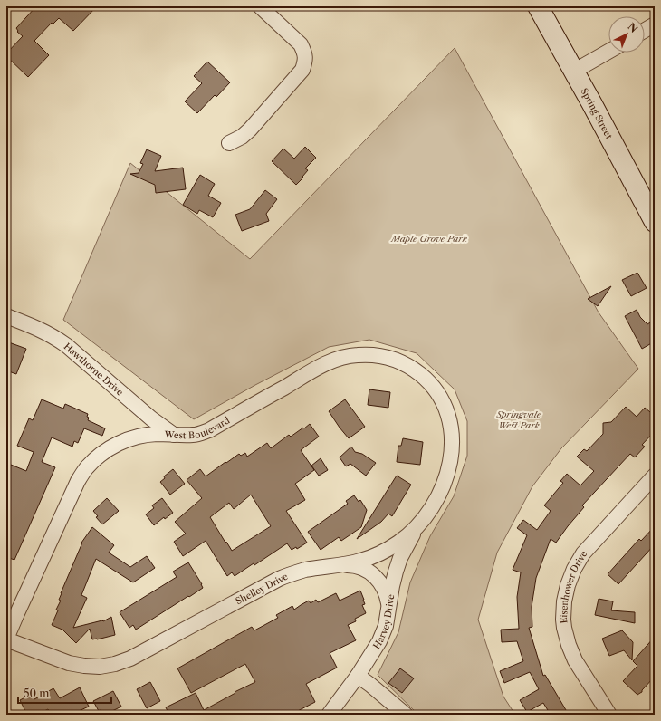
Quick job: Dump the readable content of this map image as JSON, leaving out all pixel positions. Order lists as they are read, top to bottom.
{
  "streets": {
    "main road": ["Spring Street"],
    "street": [
      "Hawthorne Drive",
      "West Boulevard",
      "Eisenhower Drive",
      "Shelley Drive",
      "Harvey Drive"
    ]
  },
  "crossings": [
    ["Hawthorne Drive", "West Boulevard"],
    ["West Boulevard", "Shelley Drive"],
    ["Shelley Drive", "Harvey Drive"]
  ],
  "parks": ["Maple Grove Park", "Springvale West Park"],
  "scale_bar": "50 m",
  "north": "top right"
}
